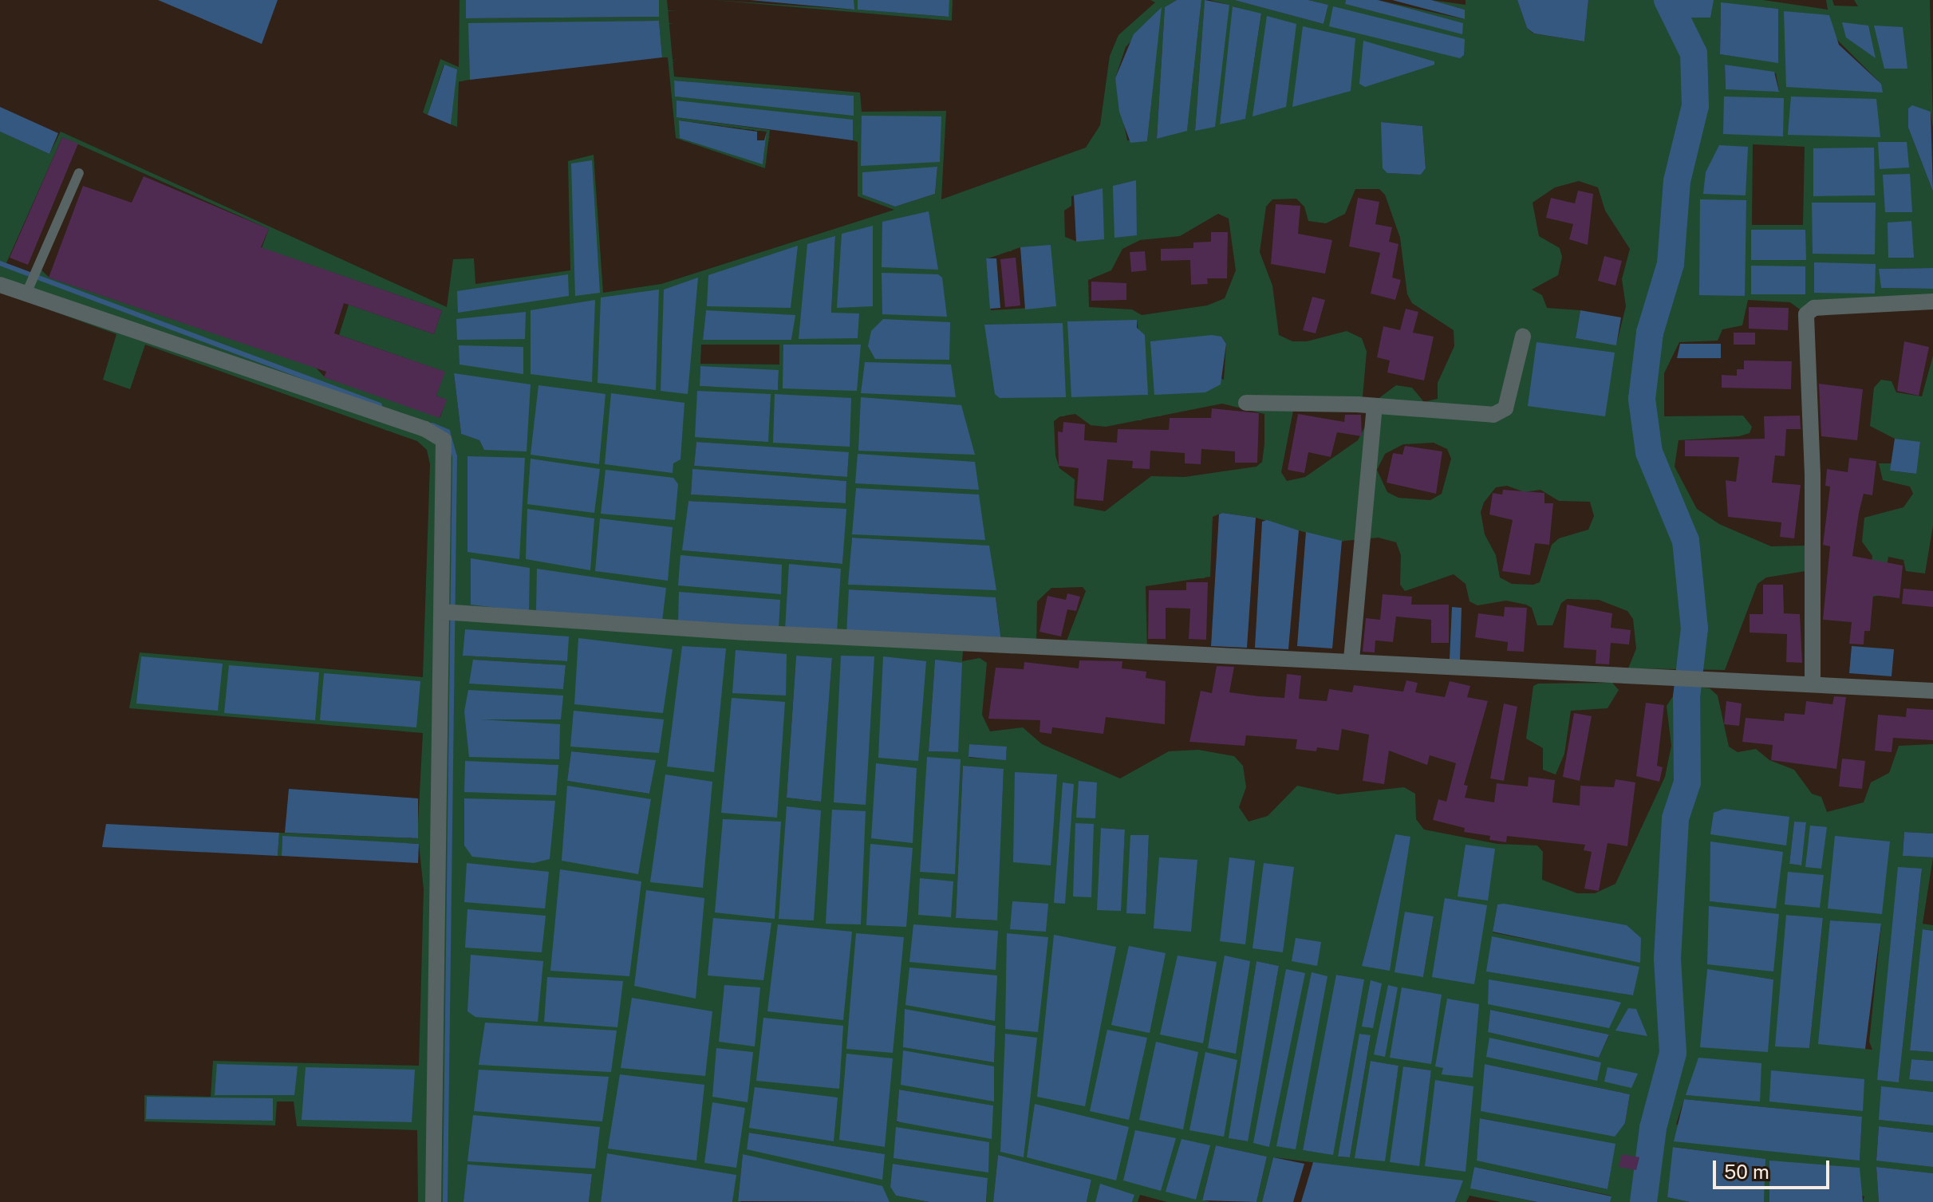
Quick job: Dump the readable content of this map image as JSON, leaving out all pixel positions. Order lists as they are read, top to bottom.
{
  "scale_bar": "50 m"
}
